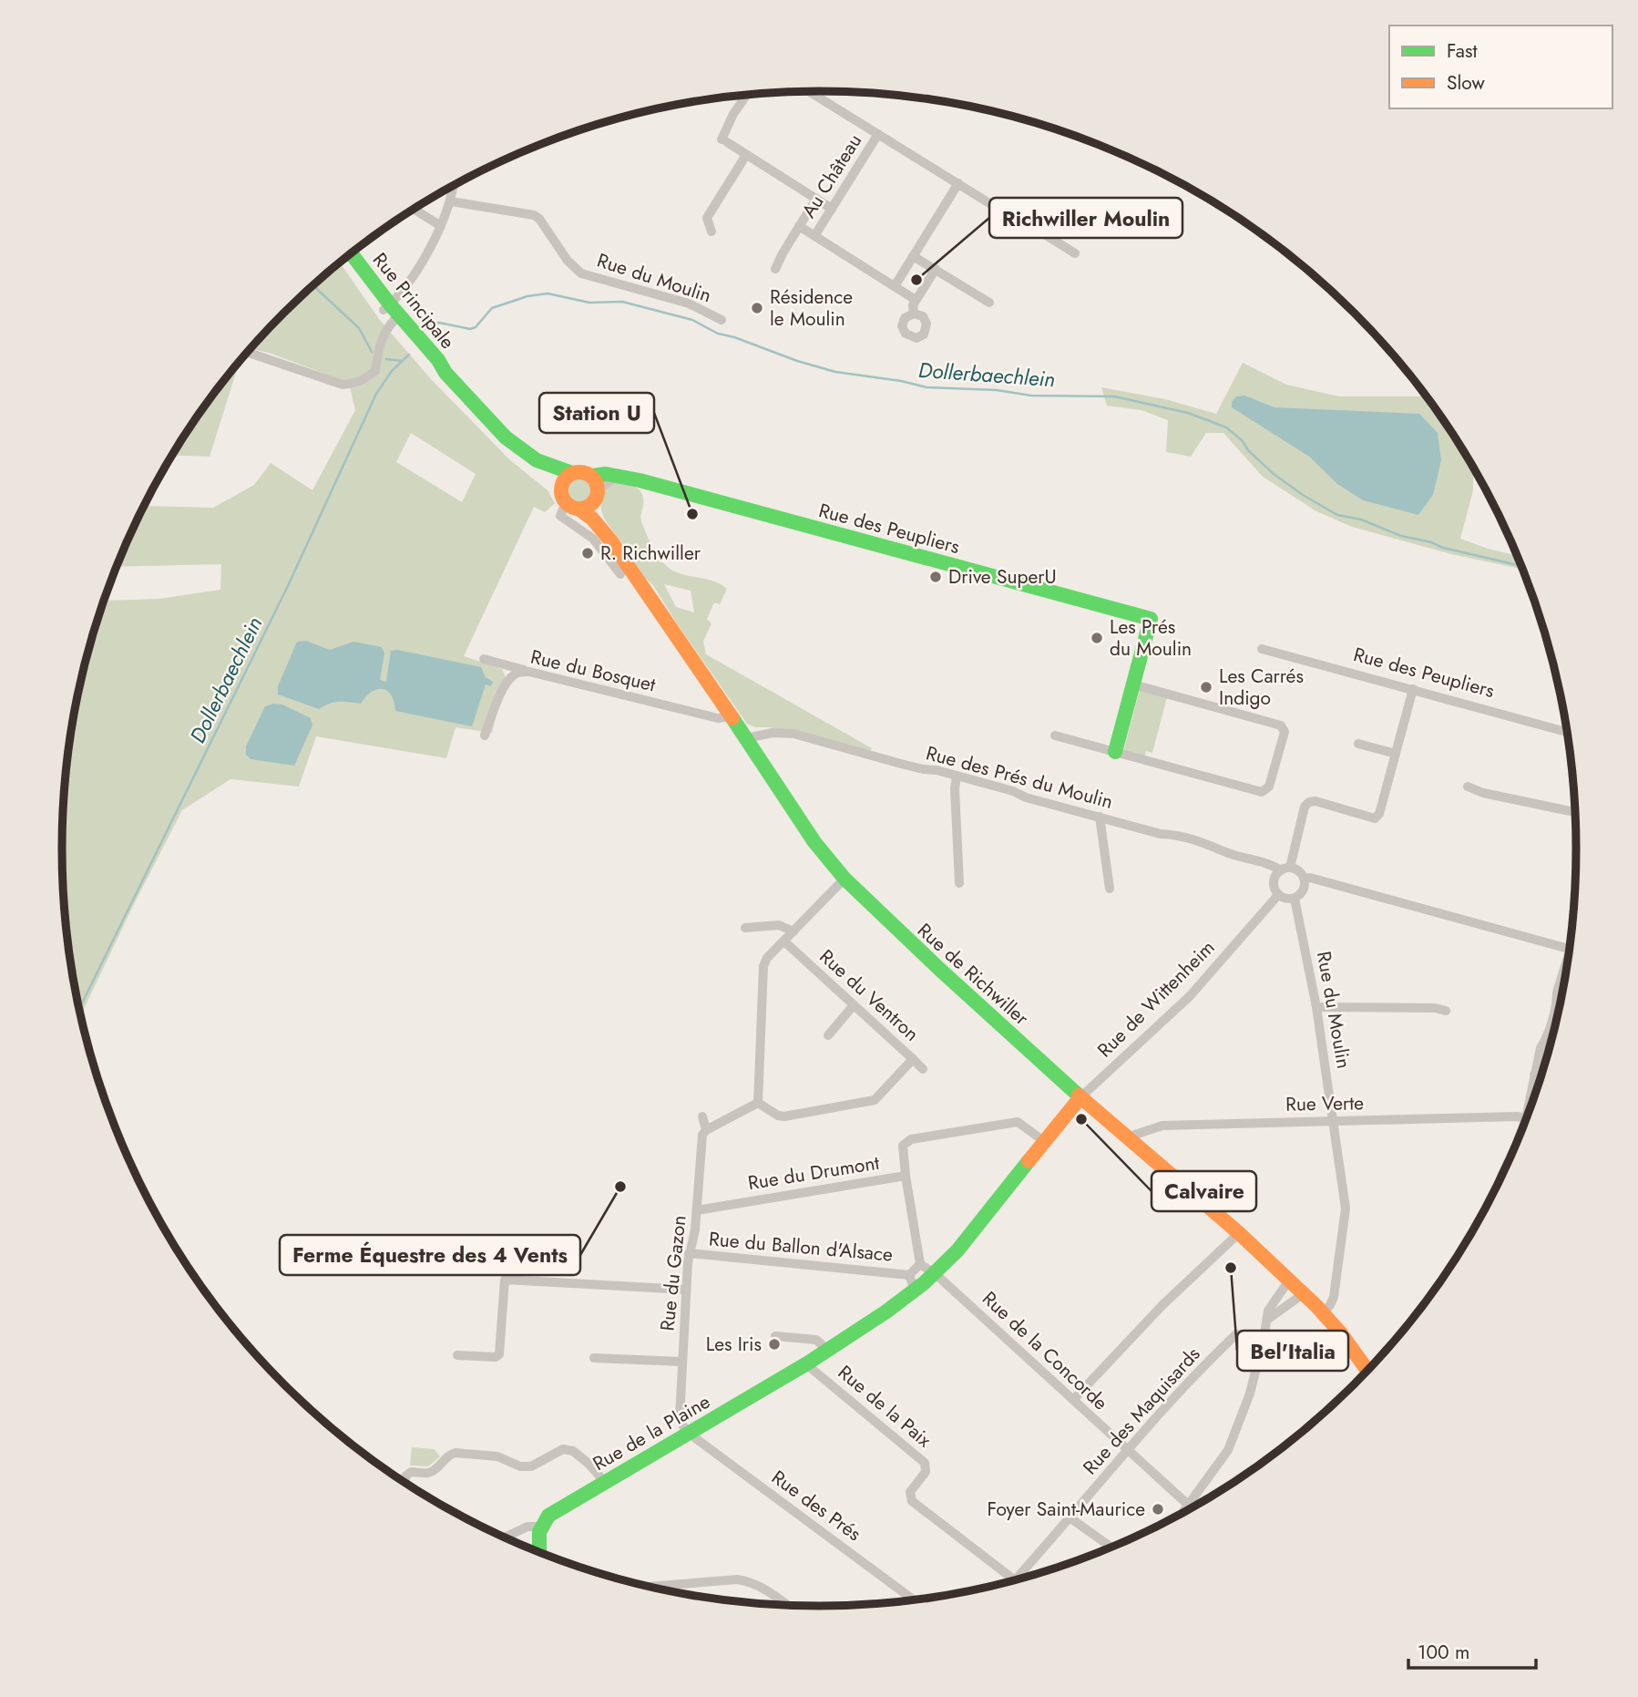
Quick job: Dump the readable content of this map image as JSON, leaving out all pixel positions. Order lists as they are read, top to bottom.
{
  "streets": {
    "main road": [
      "Rue Principale",
      "Rue des Peupliers",
      "Rue de Richwiller",
      "Rue de la Plaine"
    ],
    "street": [
      "Au Château",
      "Rue du Moulin",
      "Rue du Bosquet",
      "Rue des Prés du Moulin",
      "Rue du Ventron",
      "Rue de Wittenheim",
      "Rue Verte",
      "Rue du Drumont",
      "Rue du Ballon d'Alsace",
      "Rue du Gazon",
      "Rue de la Concorde",
      "Rue de la Paix",
      "Rue des Maquisards",
      "Rue des Prés"
    ]
  },
  "crossings": [
    ["Rue du Moulin", "Rue des Prés du Moulin"],
    ["Rue du Moulin", "Rue de Richwiller"],
    ["Rue du Moulin", "Rue de Wittenheim"],
    ["Rue du Moulin", "Rue Verte"],
    ["Rue Principale", "Rue de Richwiller"],
    ["Rue des Peupliers", "Rue de Richwiller"],
    ["Rue du Bosquet", "Rue de Richwiller"],
    ["Rue des Prés du Moulin", "Rue de Richwiller"],
    ["Rue des Prés du Moulin", "Rue de Wittenheim"],
    ["Rue de Richwiller", "Rue de Wittenheim"],
    ["Rue de Richwiller", "Rue Verte"],
    ["Rue de Richwiller", "Rue de la Plaine"],
    ["Rue de Wittenheim", "Rue de la Plaine"],
    ["Rue du Drumont", "Rue du Gazon"],
    ["Rue du Drumont", "Rue de la Plaine"],
    ["Rue du Ballon d'Alsace", "Rue du Gazon"],
    ["Rue du Gazon", "Rue de la Plaine"],
    ["Rue du Gazon", "Rue des Prés"],
    ["Rue de la Concorde", "Rue des Maquisards"],
    ["Rue de la Concorde", "Rue de la Plaine"],
    ["Rue de la Paix", "Rue de la Plaine"],
    ["Rue de la Plaine", "Rue des Prés"]
  ],
  "water": ["Dollerbaechlein"],
  "places": [
    "Richwiller Moulin",
    "Résidence le Moulin",
    "Station U",
    "R. Richwiller",
    "Drive SuperU",
    "Les Prés du Moulin",
    "Les Carrés Indigo",
    "Calvaire",
    "Ferme Équestre des 4 Vents",
    "Bel'Italia",
    "Les Iris",
    "Foyer Saint-Maurice"
  ],
  "legend": ["Fast", "Slow"],
  "scale_bar": "100 m"
}
